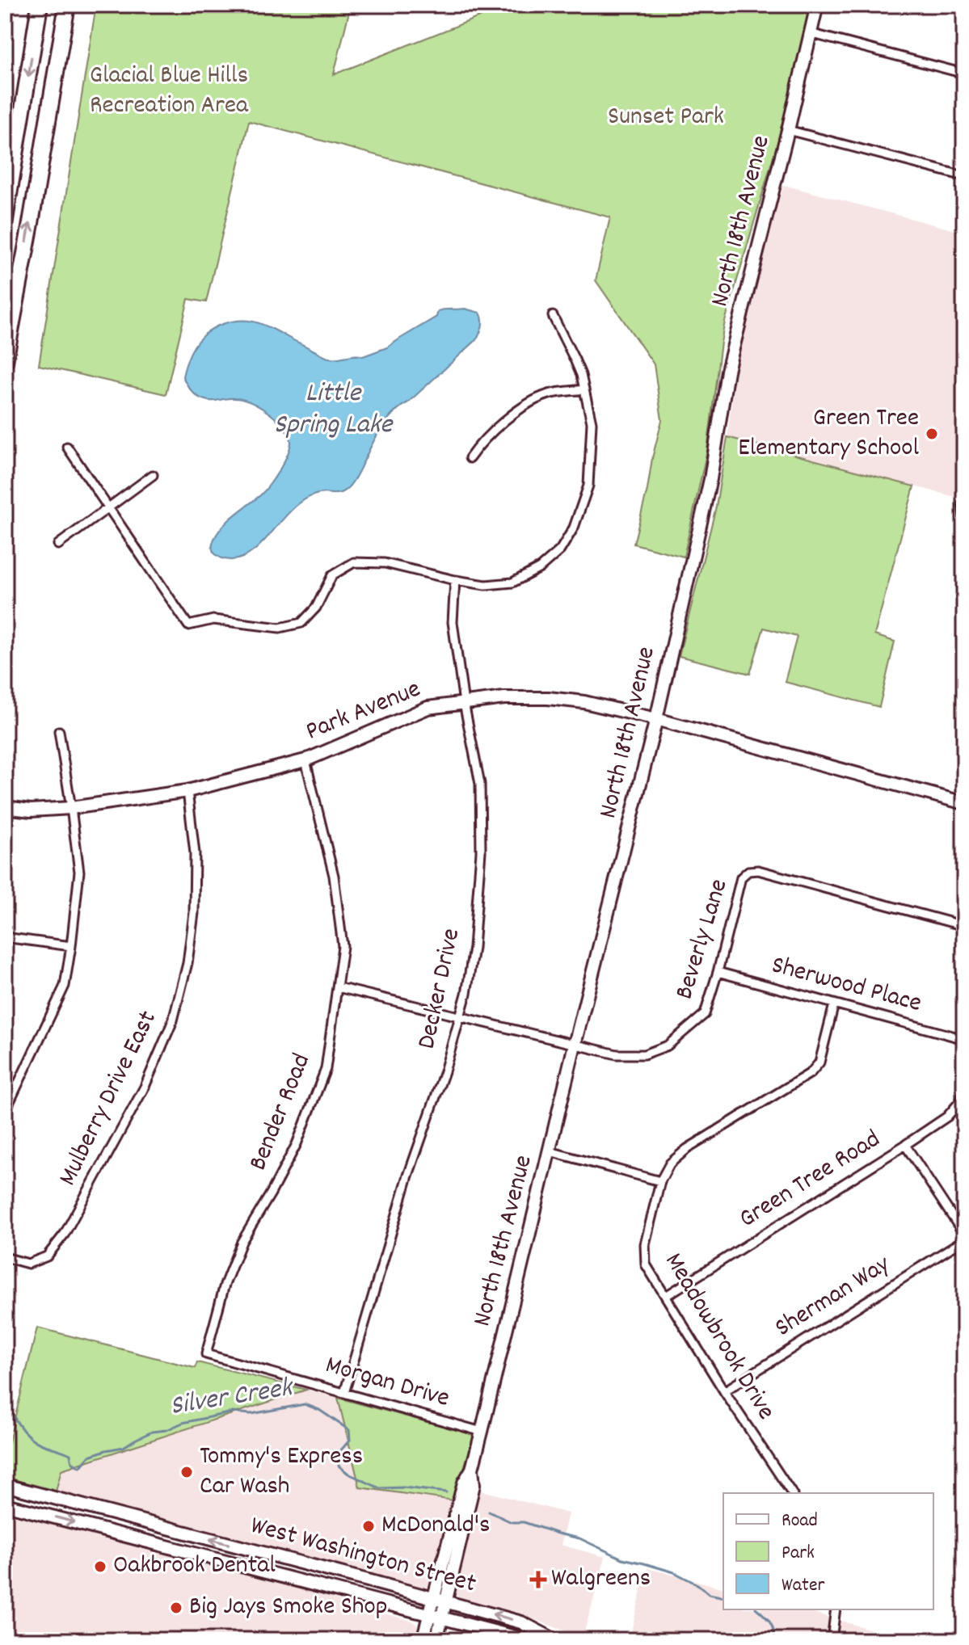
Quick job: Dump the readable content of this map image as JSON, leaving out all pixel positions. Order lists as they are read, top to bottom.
{
  "streets": {
    "street": [
      "North 18th Avenue",
      "Park Avenue",
      "Beverly Lane",
      "Sherwood Place",
      "Decker Drive",
      "Mulberry Drive East",
      "Bender Road",
      "Green Tree Road",
      "Sherman Way",
      "Meadowbrook Drive",
      "Morgan Drive",
      "West Washington Street"
    ]
  },
  "crossings": [
    ["North 18th Avenue", "Park Avenue"],
    ["North 18th Avenue", "Beverly Lane"],
    ["North 18th Avenue", "Morgan Drive"],
    ["North 18th Avenue", "West Washington Street"],
    ["Park Avenue", "Decker Drive"],
    ["Park Avenue", "Mulberry Drive East"],
    ["Park Avenue", "Bender Road"],
    ["Beverly Lane", "Sherwood Place"],
    ["Beverly Lane", "Decker Drive"],
    ["Beverly Lane", "Bender Road"],
    ["Sherwood Place", "Meadowbrook Drive"],
    ["Decker Drive", "Morgan Drive"],
    ["Bender Road", "Morgan Drive"],
    ["Green Tree Road", "Meadowbrook Drive"],
    ["Sherman Way", "Meadowbrook Drive"]
  ],
  "water": ["Little Spring Lake", "Silver Creek"],
  "parks": ["Glacial Blue Hills Recreation Area", "Sunset Park"],
  "places": {
    "other": [
      "Green Tree Elementary School",
      "Tommy's Express Car Wash",
      "McDonald's",
      "Oakbrook Dental",
      "Big Jays Smoke Shop"
    ],
    "health": ["Walgreens"]
  },
  "legend": ["Road", "Park", "Water"]
}
